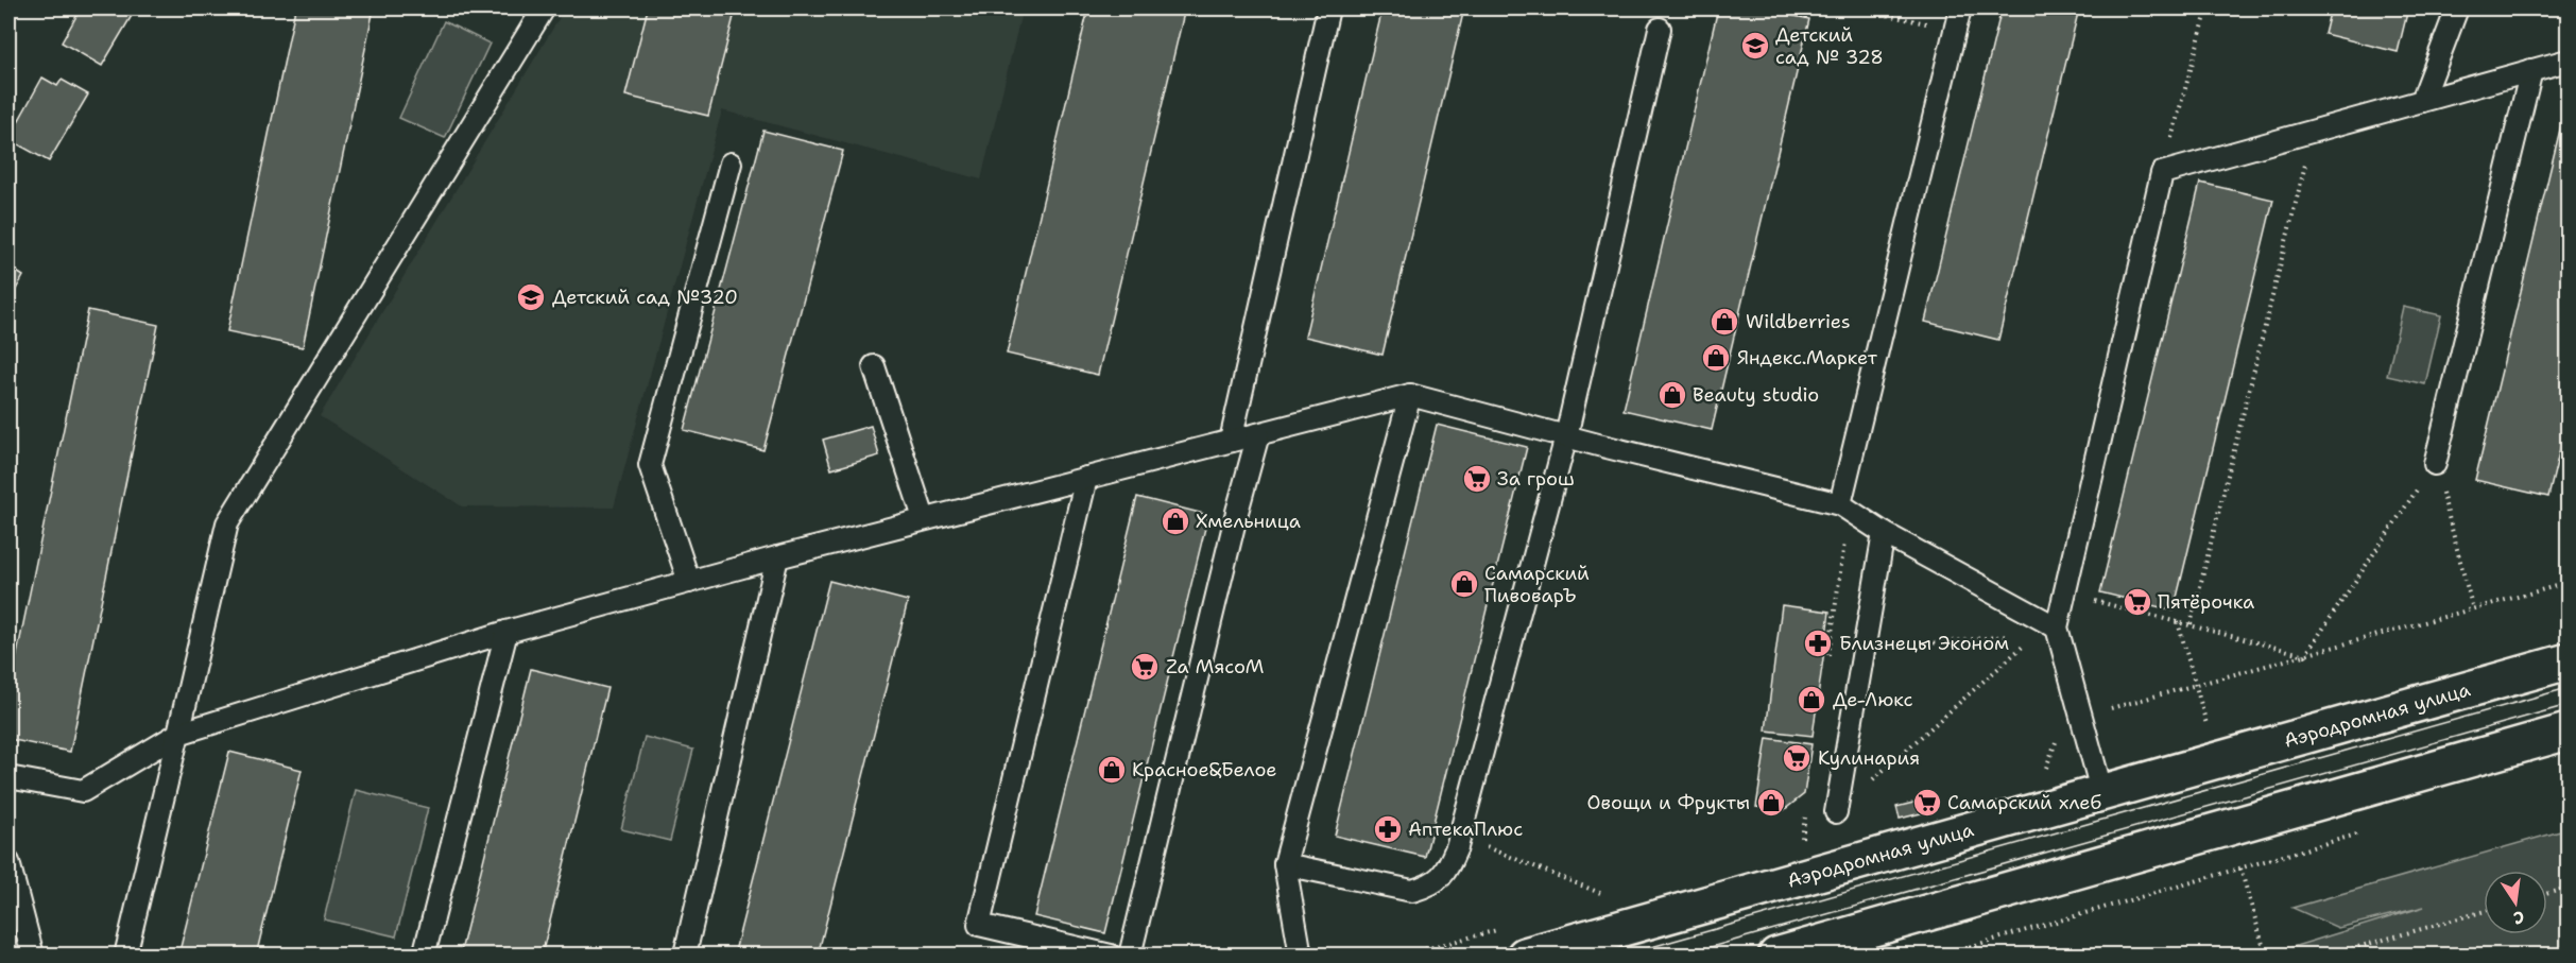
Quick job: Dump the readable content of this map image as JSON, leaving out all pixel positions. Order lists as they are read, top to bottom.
{
  "streets": {
    "main road": ["Аэродромная улица"]
  },
  "places": {
    "school or university": ["Детский сад № 328", "Детский сад №320"],
    "shop": [
      "Wildberries",
      "Яндекс.Маркет",
      "Beauty studio",
      "Хмельница",
      "Самарский ПивоварЪ",
      "Де-Люкс",
      "Красное&Белое",
      "Овощи и Фрукты"
    ],
    "supermarket": [
      "За грош",
      "Пятёрочка",
      "Za МясоМ",
      "Кулинария",
      "Самарский хлеб"
    ],
    "pharmacy": ["Близнецы Эконом", "АптекаПлюс"]
  },
  "north": "bottom"
}
